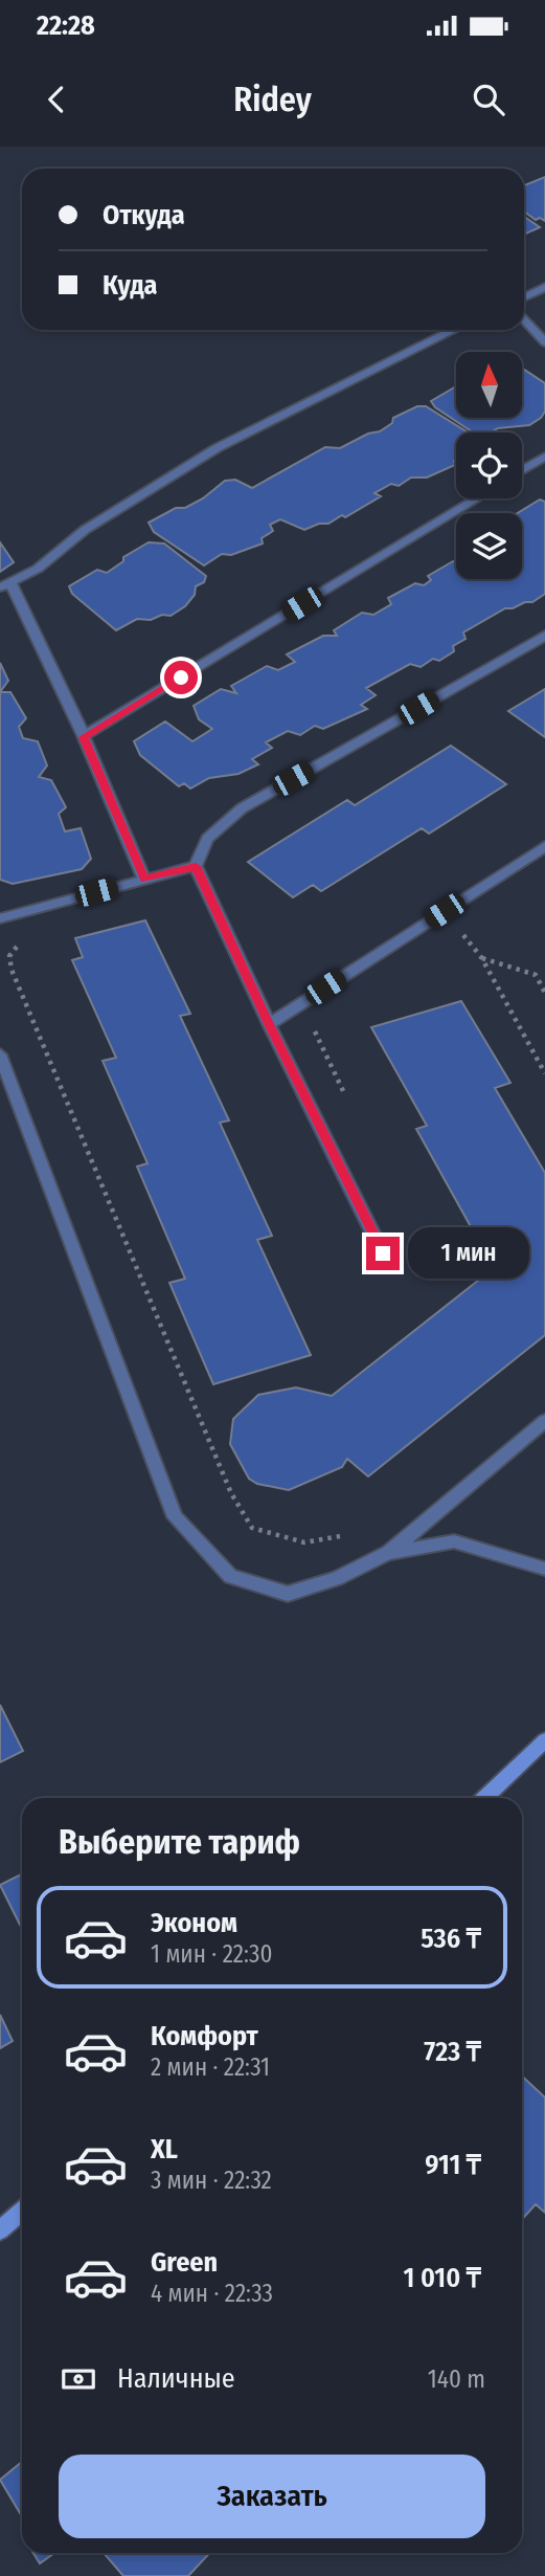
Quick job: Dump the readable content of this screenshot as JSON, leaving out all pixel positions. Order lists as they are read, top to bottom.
{
  "north": "top",
  "page": {
    "status": "22:28",
    "header": "Ridey",
    "banner": ["Откуда", "Куда"],
    "bubble": "1 мин",
    "heading": "Выберите тариф",
    "list": [
      {
        "name": "Эконом",
        "note": "1 мин · 22:30",
        "value": "536 ₸"
      },
      {
        "name": "Комфорт",
        "note": "2 мин · 22:31",
        "value": "723 ₸"
      },
      {
        "name": "XL",
        "note": "3 мин · 22:32",
        "value": "911 ₸"
      },
      {
        "name": "Green",
        "note": "4 мин · 22:33",
        "value": "1 010 ₸"
      }
    ],
    "pay": ["Наличные", "140 m"],
    "buttons": "Заказать"
  }
}
